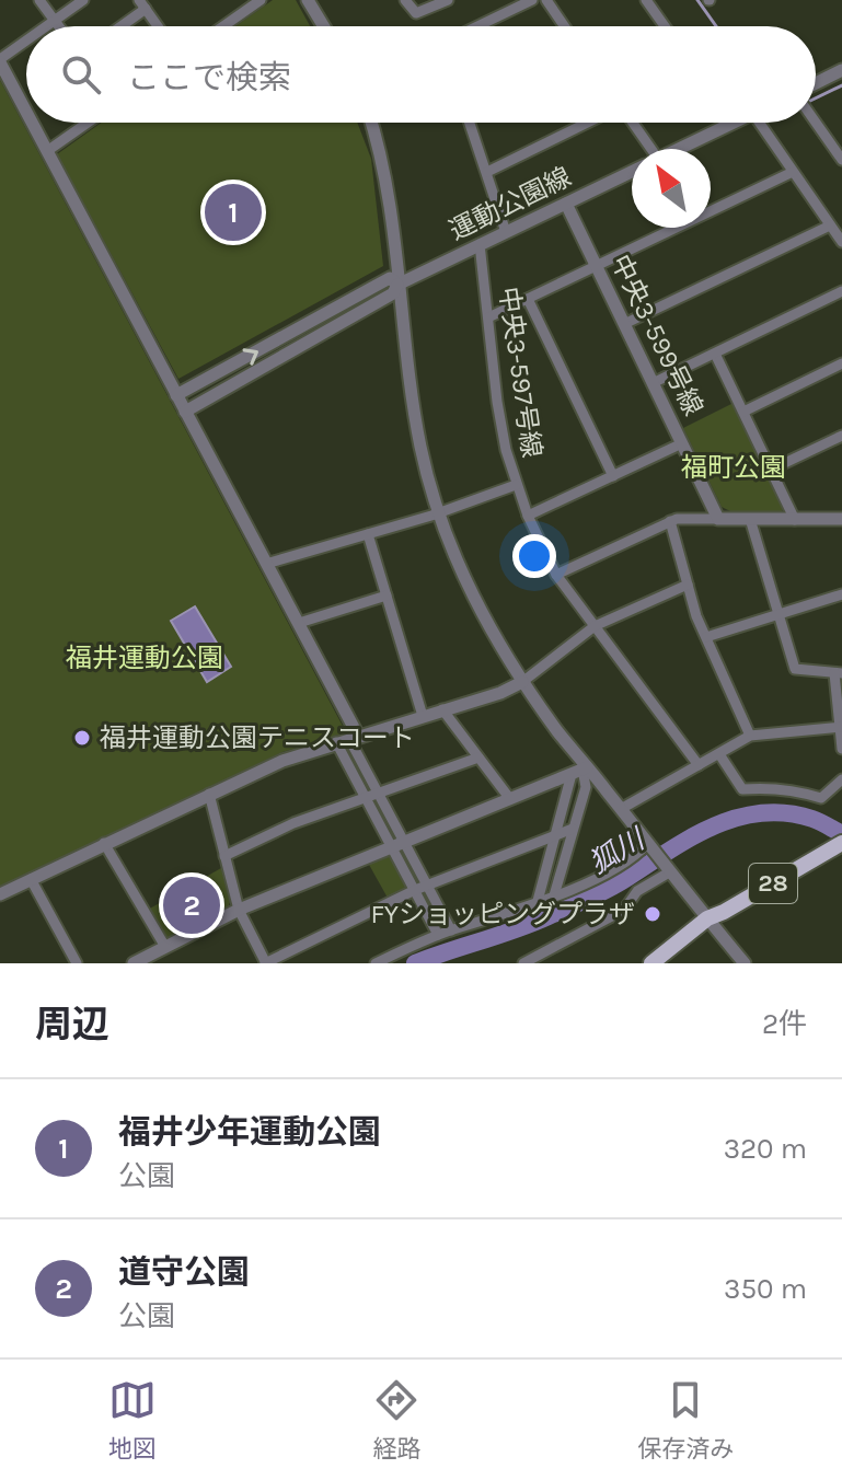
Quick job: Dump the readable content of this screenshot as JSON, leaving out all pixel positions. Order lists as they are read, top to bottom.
{
  "streets": {
    "main road": ["28"],
    "street": ["運動公園線", "中央3-599号線", "中央3-597号線"]
  },
  "crossings": [
    ["運動公園線", "中央3-599号線"],
    ["運動公園線", "中央3-597号線"]
  ],
  "water": ["狐川"],
  "parks": ["福町公園", "福井運動公園"],
  "places": ["福井運動公園テニスコート", "FYショッピングプラザ"],
  "north": "top left",
  "page": {
    "search": "ここで検索",
    "pins": ["1", "2"],
    "heading": ["周辺", "2件"],
    "list": [
      {
        "mark": "1",
        "name": "福井少年運動公園",
        "note": "公園",
        "value": "320 m"
      },
      {
        "mark": "2",
        "name": "道守公園",
        "note": "公園",
        "value": "350 m"
      }
    ],
    "nav": ["地図", "経路", "保存済み"]
  }
}
